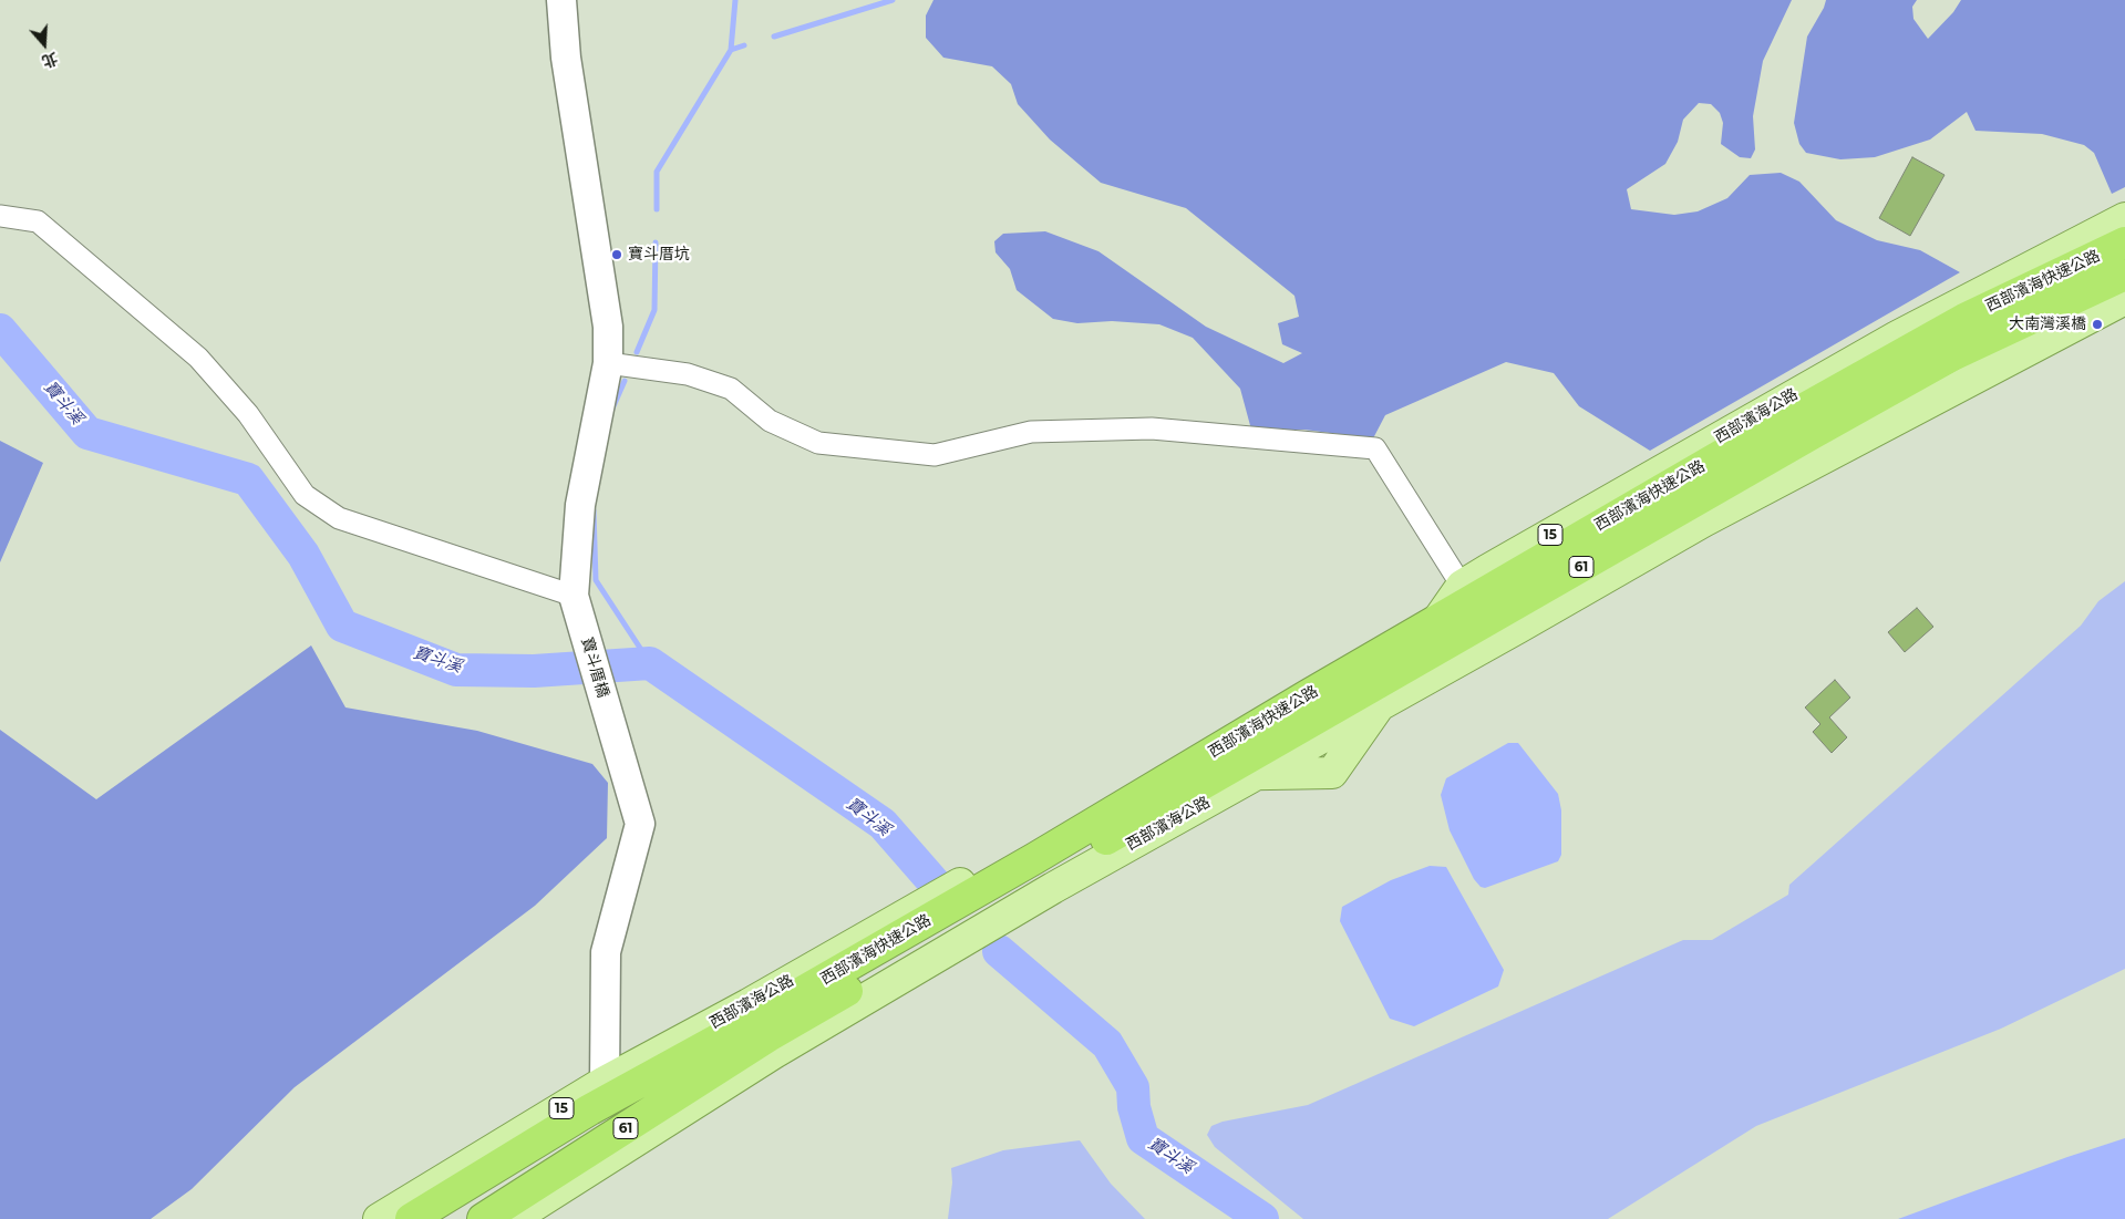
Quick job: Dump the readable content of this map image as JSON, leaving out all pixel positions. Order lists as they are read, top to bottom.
{
  "streets": {
    "highway": ["西部濱海快速公路", "61"],
    "main road": ["西部濱海公路", "15"],
    "street": ["寶斗厝橋"]
  },
  "crossings": [
    ["西部濱海公路", "寶斗厝橋"]
  ],
  "water": ["寶斗溪"],
  "places": ["寶斗厝坑", "大南灣溪橋"],
  "north": "bottom"
}
